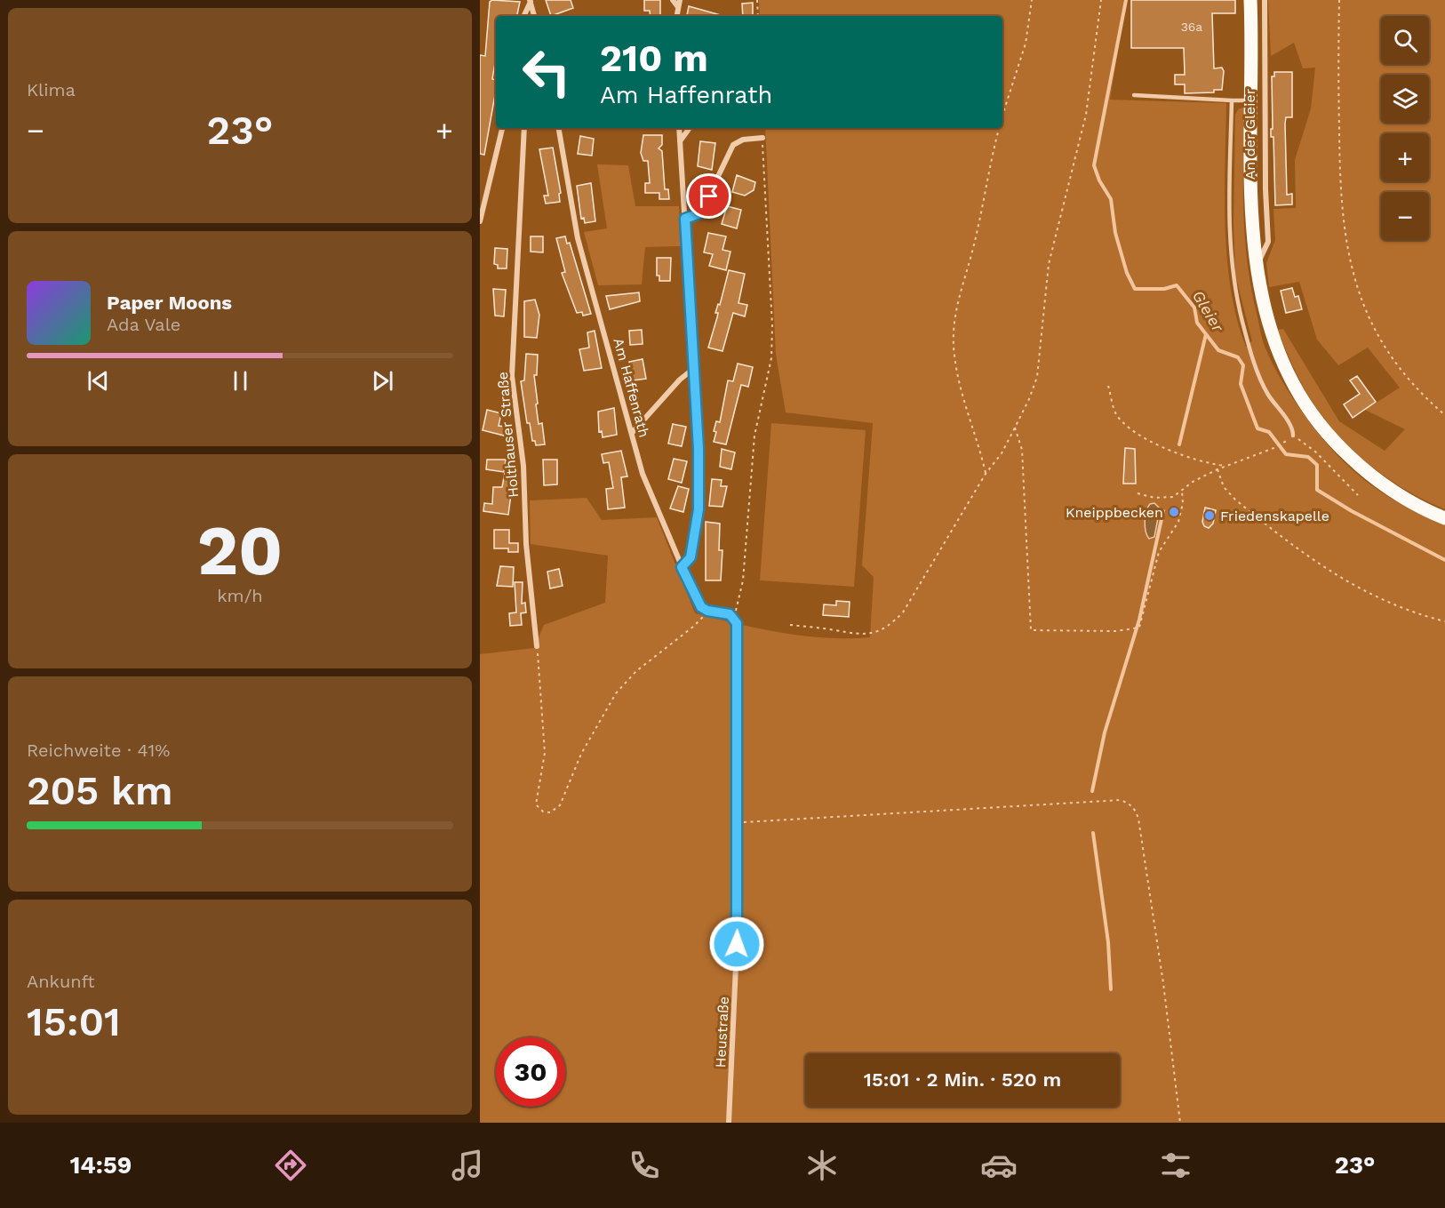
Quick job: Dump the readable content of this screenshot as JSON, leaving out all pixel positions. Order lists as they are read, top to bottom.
{
  "streets": {
    "main road": ["An der Gleier"],
    "street": ["Am Haffenrath", "Holthauser Straße", "Heustraße"]
  },
  "water": ["Gleier"],
  "places": ["Kneippbecken", "Friedenskapelle"],
  "house_numbers": ["36a"],
  "page": {
    "tile": [
      "Klima",
      ["20", "km/h"],
      ["Reichweite · 41%", "205 km"],
      ["Ankunft", "15:01"]
    ],
    "map_buttons": ["+", "−"],
    "turn": ["210 m", "Am Haffenrath"],
    "heat": ["−", "23°", "+"],
    "song": ["Paper Moons", "Ada Vale"],
    "limit": "30",
    "trip": "15:01 · 2 Min. · 520 m",
    "tabs": ["14:59", "23°"]
  }
}
